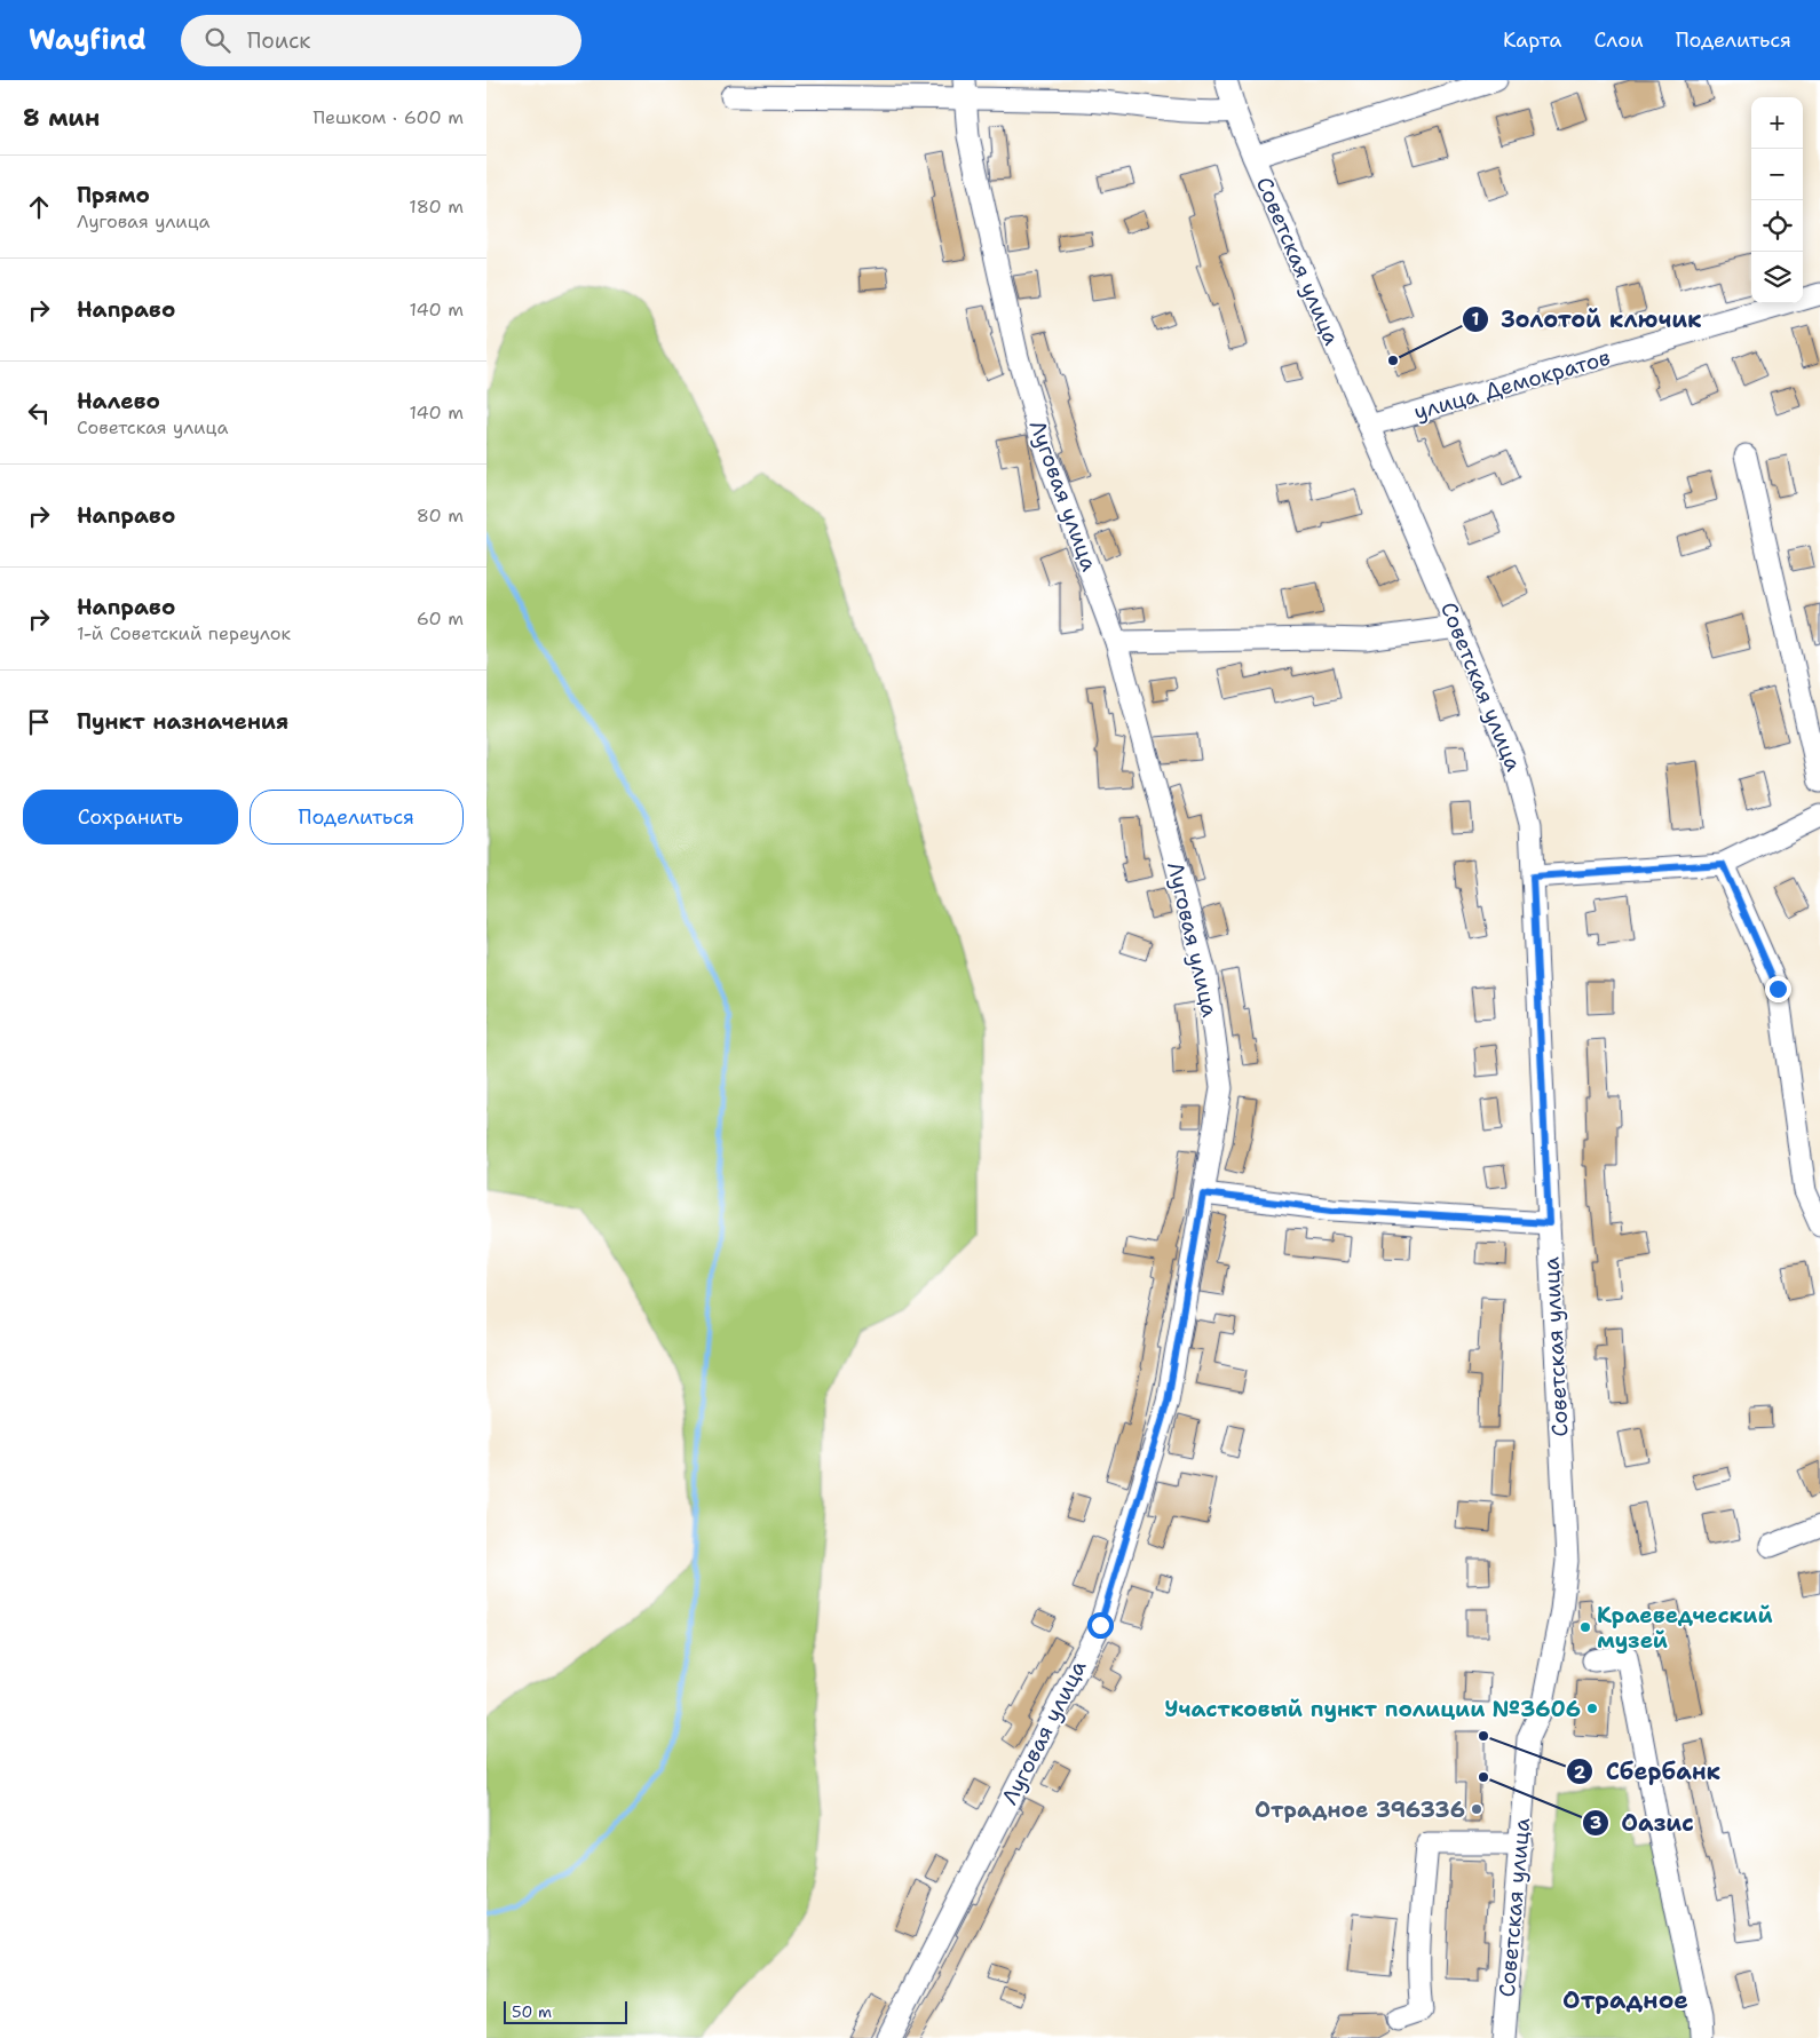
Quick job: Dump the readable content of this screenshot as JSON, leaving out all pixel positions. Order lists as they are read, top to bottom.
{
  "streets": {
    "street": ["Советская улица", "улица Демократов", "Луговая улица"]
  },
  "crossings": [
    ["Советская улица", "улица Демократов"]
  ],
  "districts": ["Отрадное"],
  "places": [
    "Золотой ключик",
    "Краеведческий музей",
    "Участковый пункт полиции №3606",
    "Сбербанк",
    "Оазис",
    "Отрадное 396336"
  ],
  "scale_bar": "50 m",
  "page": {
    "header": "Wayfind",
    "search": "Поиск",
    "nav": ["Карта", "Слои", "Поделиться"],
    "heading": ["8 мин", "Пешком · 600 m"],
    "map_buttons": ["+", "−"],
    "list": [
      ["Прямо", "Луговая улица", "180 m"],
      ["Направо", "140 m"],
      ["Налево", "Советская улица", "140 m"],
      ["Направо", "80 m"],
      ["Направо", "1-й Советский переулок", "60 m"],
      "Пункт назначения"
    ],
    "buttons": ["Сохранить", "Поделиться"],
    "scale": "50 m"
  }
}
